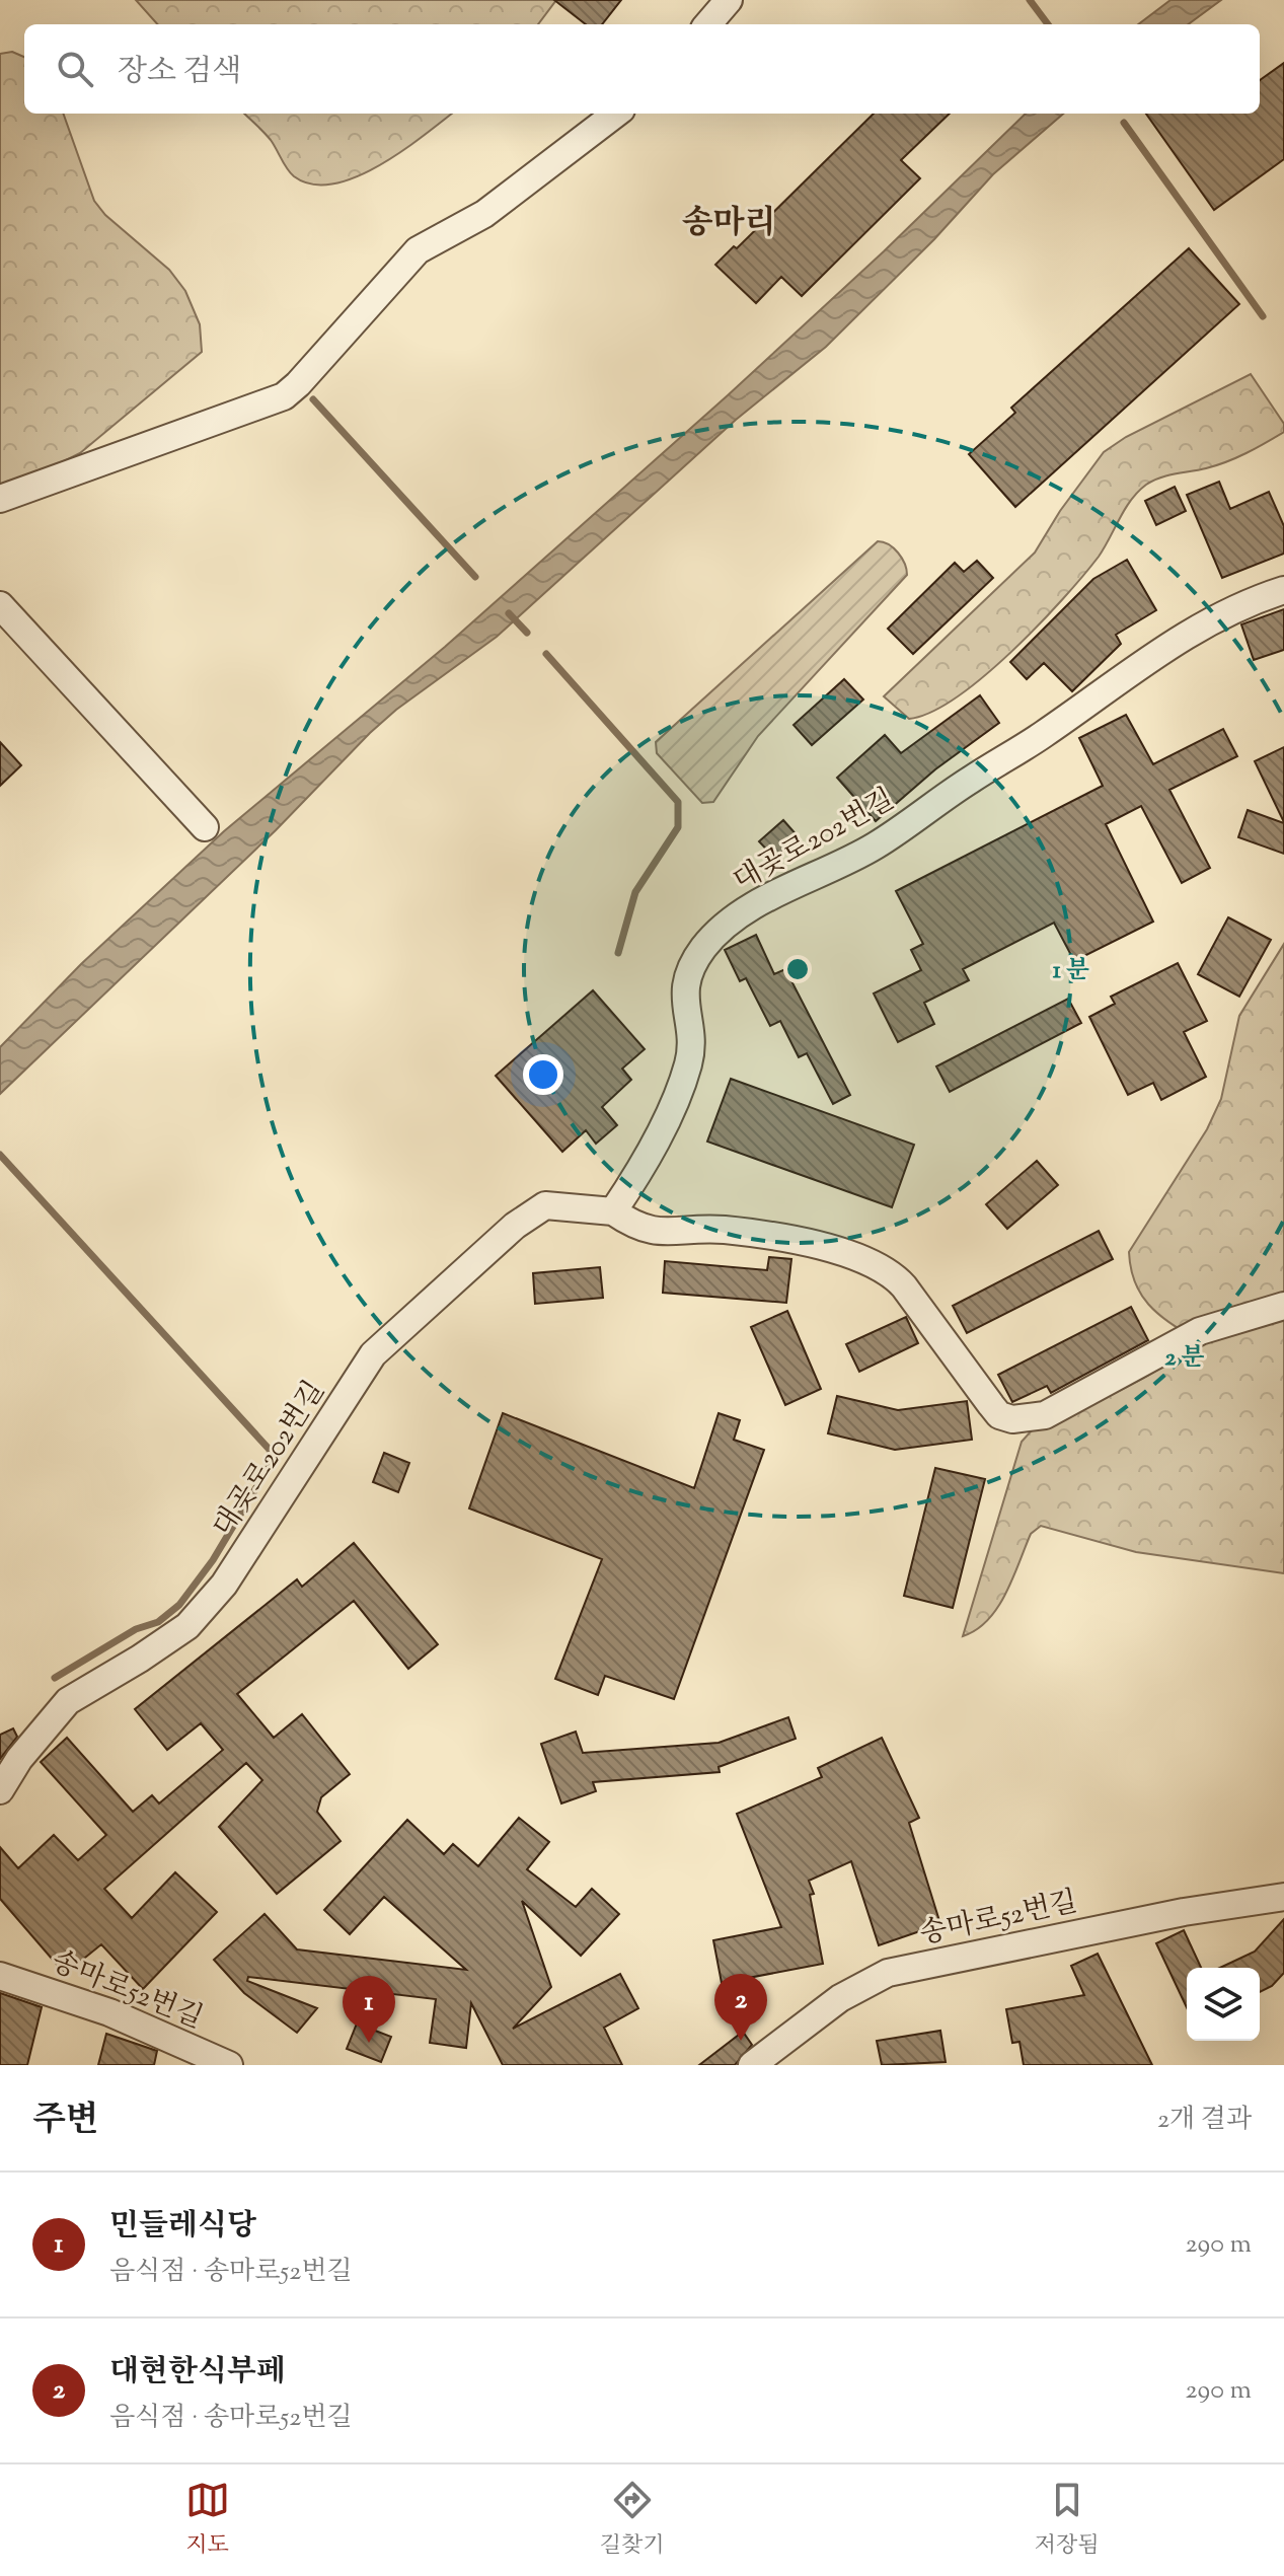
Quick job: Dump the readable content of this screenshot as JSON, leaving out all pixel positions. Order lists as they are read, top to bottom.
{
  "streets": {
    "street": ["대곶로202번길", "송마로52번길"]
  },
  "districts": ["송마리"],
  "page": {
    "search": "장소 검색",
    "pins": ["2", "1"],
    "heading": ["주변", "2개 결과"],
    "list": [
      {
        "mark": "1",
        "name": "민들레식당",
        "note": "음식점 · 송마로52번길",
        "value": "290 m"
      },
      {
        "mark": "2",
        "name": "대현한식부페",
        "note": "음식점 · 송마로52번길",
        "value": "290 m"
      }
    ],
    "nav": ["지도", "길찾기", "저장됨"]
  },
  "rings": ["1 분", "2 분"]
}
